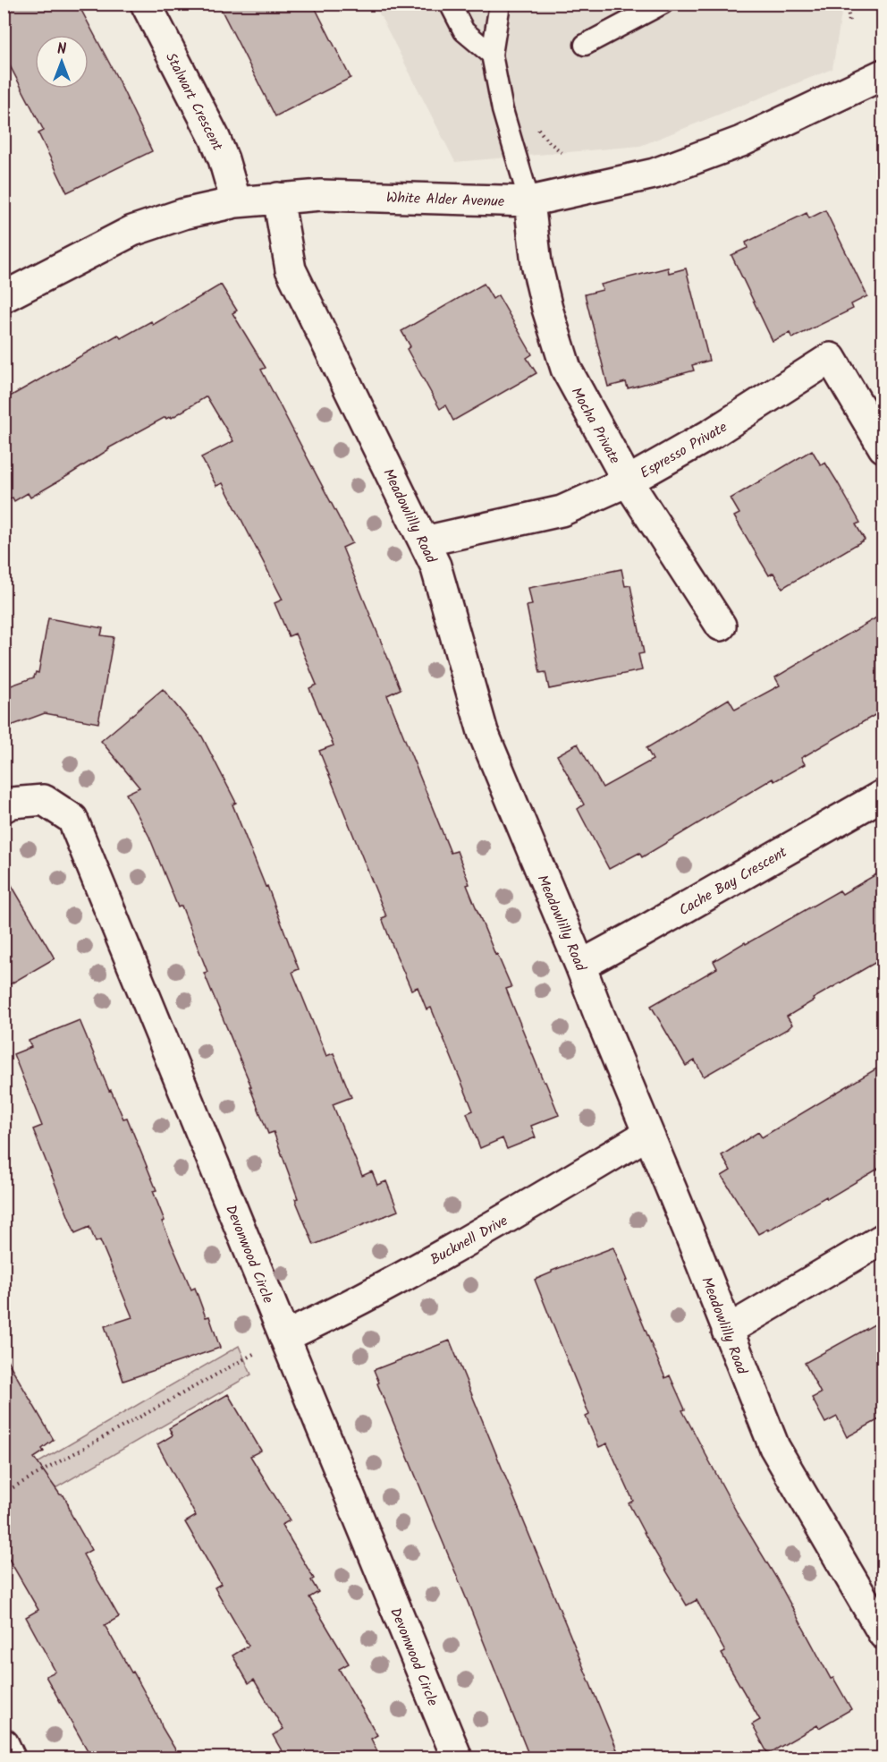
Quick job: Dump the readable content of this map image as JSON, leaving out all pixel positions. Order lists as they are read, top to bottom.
{
  "streets": {
    "street": [
      "Stalwart Crescent",
      "White Alder Avenue",
      "Mocha Private",
      "Espresso Private",
      "Meadowlilly Road",
      "Cache Bay Crescent",
      "Bucknell Drive",
      "Devonwood Circle"
    ]
  },
  "crossings": [
    ["Stalwart Crescent", "White Alder Avenue"],
    ["White Alder Avenue", "Mocha Private"],
    ["White Alder Avenue", "Meadowlilly Road"],
    ["Mocha Private", "Espresso Private"],
    ["Espresso Private", "Meadowlilly Road"],
    ["Meadowlilly Road", "Cache Bay Crescent"],
    ["Meadowlilly Road", "Bucknell Drive"],
    ["Bucknell Drive", "Devonwood Circle"]
  ],
  "north": "top"
}
